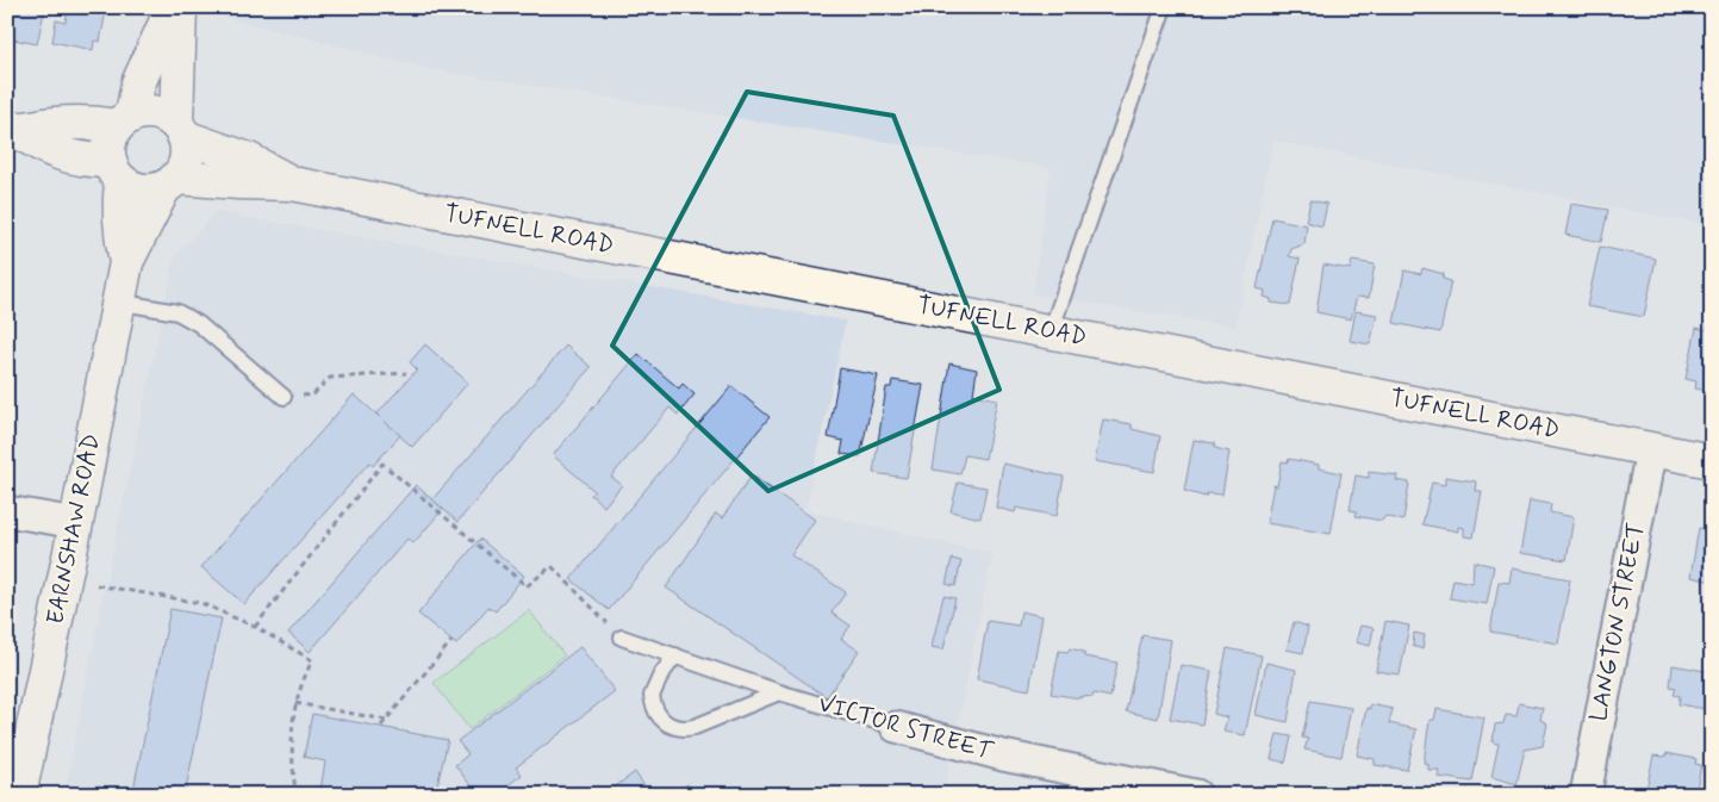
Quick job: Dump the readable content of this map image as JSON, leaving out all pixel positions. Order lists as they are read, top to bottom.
{
  "streets": {
    "street": [
      "TUFNELL ROAD",
      "EARNSHAW ROAD",
      "LANGTON STREET",
      "VICTOR STREET"
    ]
  },
  "crossings": [
    ["TUFNELL ROAD", "EARNSHAW ROAD"],
    ["TUFNELL ROAD", "LANGTON STREET"]
  ]
}
